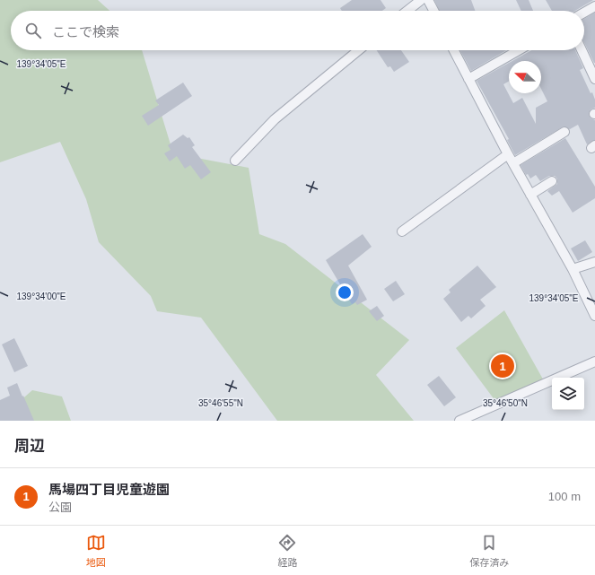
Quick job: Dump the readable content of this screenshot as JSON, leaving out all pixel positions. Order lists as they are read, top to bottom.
{
  "north": "left",
  "page": {
    "search": "ここで検索",
    "pins": "1",
    "heading": "周辺",
    "list": [
      {
        "mark": "1",
        "name": "馬場四丁目児童遊園",
        "note": "公園",
        "value": "100 m"
      }
    ],
    "nav": ["地図", "経路", "保存済み"]
  },
  "coordinates": [
    "139°34'05\"E",
    "139°34'00\"E",
    "35°46'55\"N",
    "35°46'50\"N"
  ]
}
